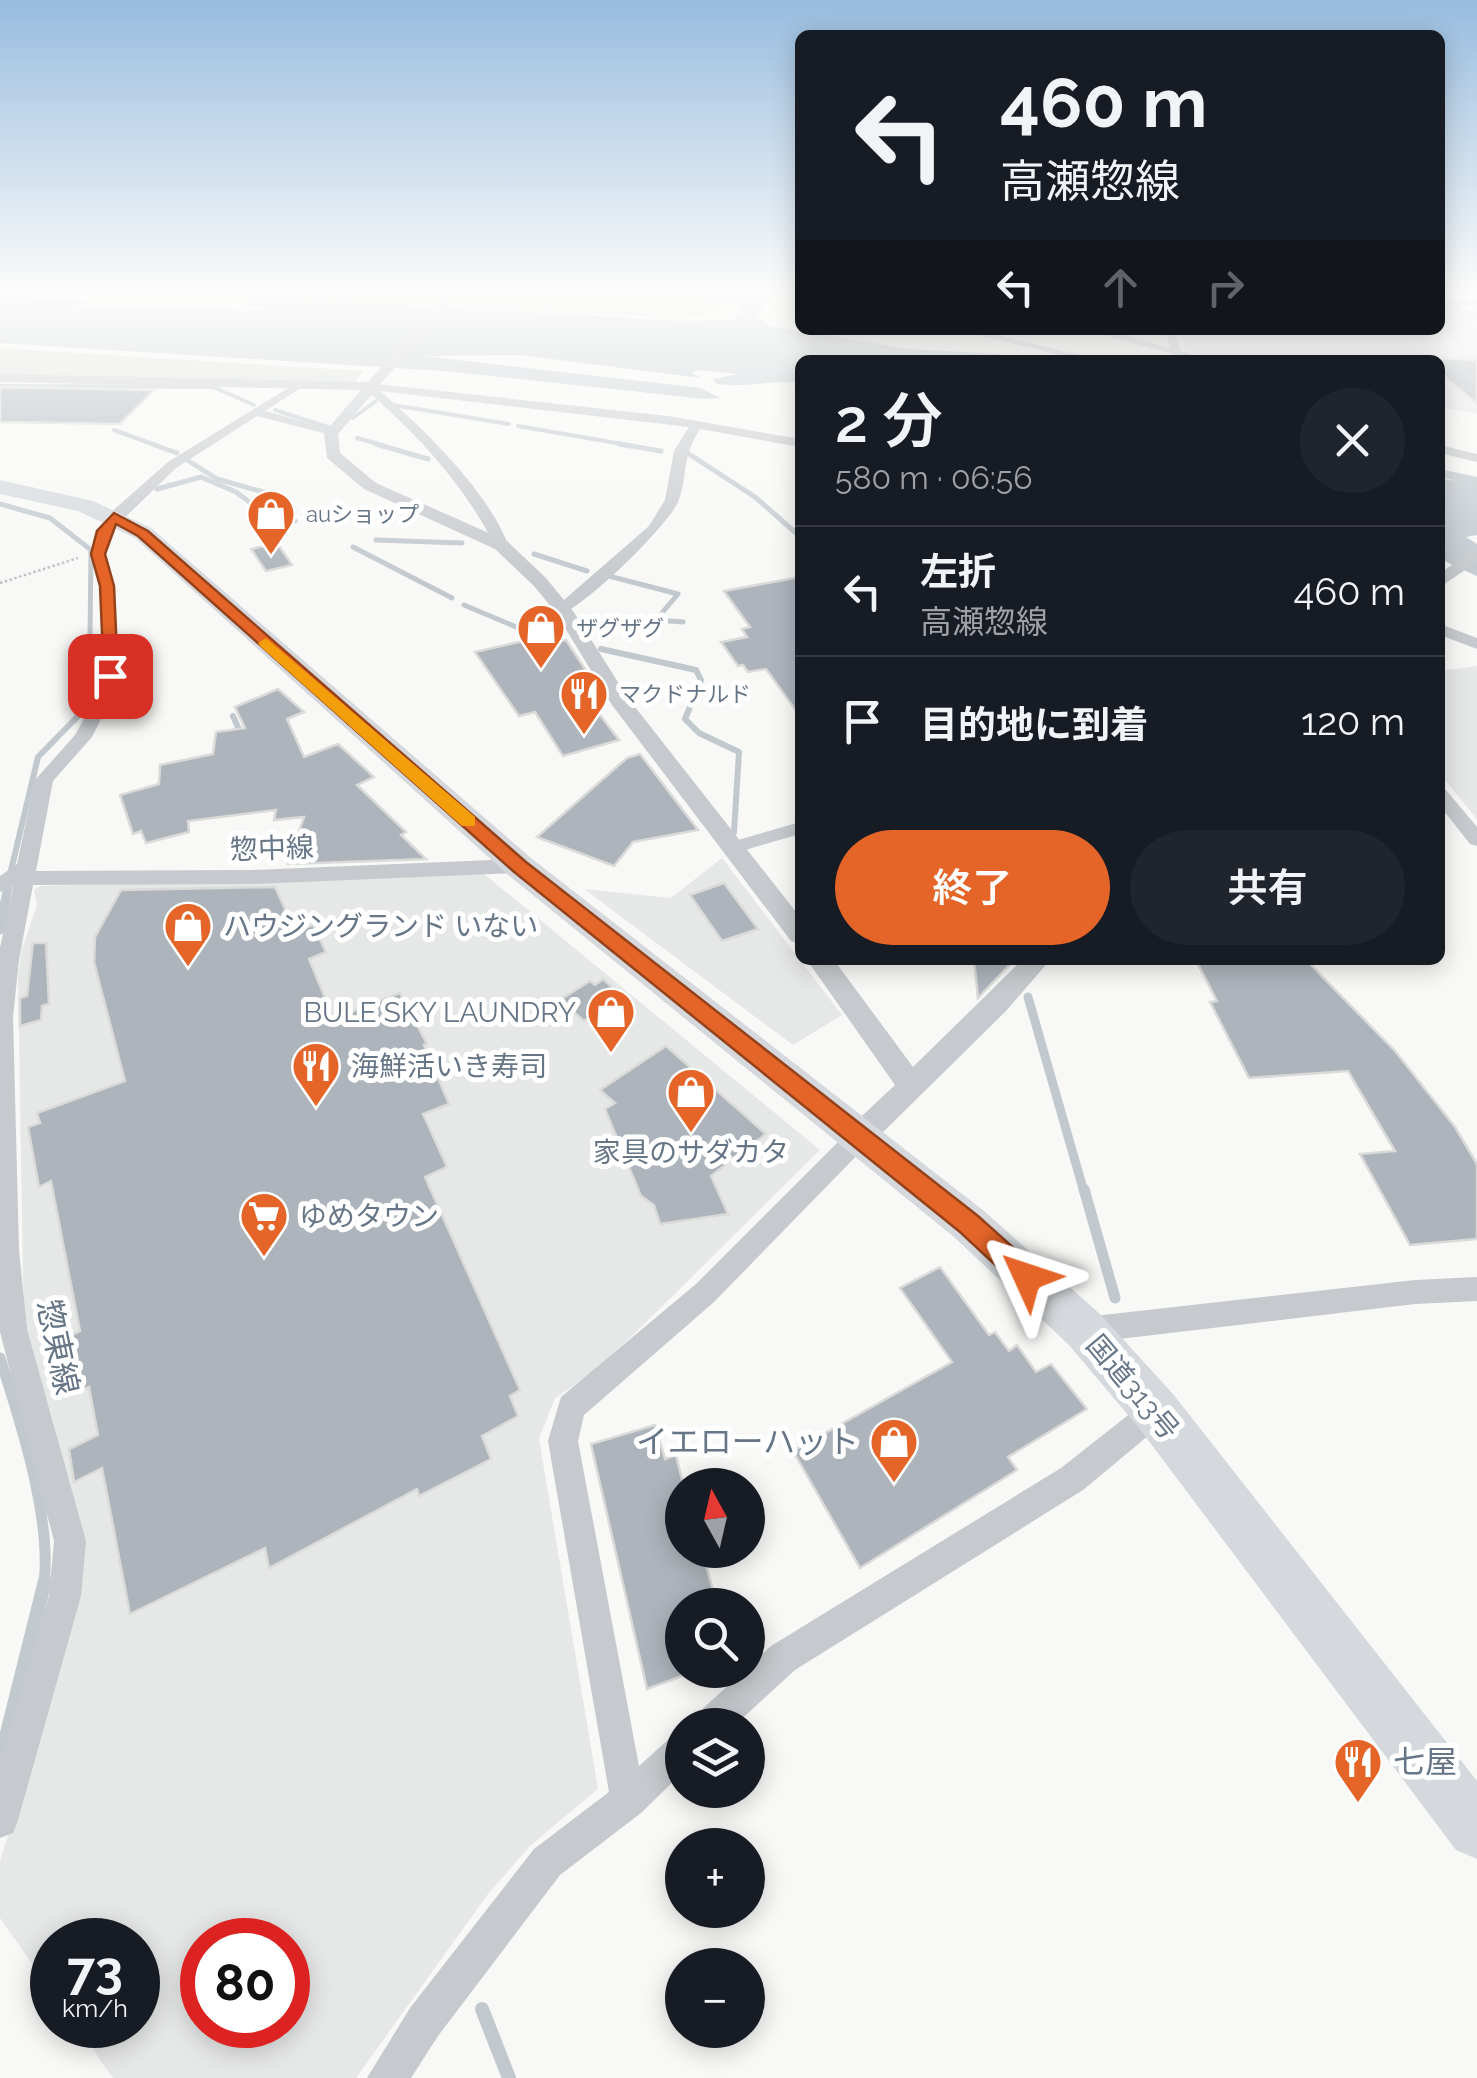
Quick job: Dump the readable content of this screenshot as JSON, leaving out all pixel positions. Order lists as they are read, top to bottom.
{
  "streets": {
    "highway": ["国道313号"],
    "street": ["惣中線", "惣東線"]
  },
  "crossings": [
    ["惣中線", "惣東線"],
    ["惣中線", "国道313号"]
  ],
  "places": {
    "shop": [
      "auショップ",
      "ザグザグ",
      "ハウジングランド いない",
      "BULE SKY LAUNDRY",
      "家具のサダカタ",
      "イエローハット"
    ],
    "restaurant": ["マクドナルド", "海鮮活いき寿司", "七屋"],
    "supermarket": ["ゆめタウン"]
  },
  "north": "top",
  "page": {
    "turn": ["460 m", "高瀬惣線"],
    "heading": ["2 分", "580 m · 06:56"],
    "list": [
      {
        "name": "左折",
        "note": "高瀬惣線",
        "value": "460 m"
      },
      {
        "name": "目的地に到着",
        "value": "120 m"
      }
    ],
    "buttons": ["終了", "共有"],
    "map_buttons": ["+", "−"],
    "speed": "73 km/h",
    "limit": "80"
  }
}
